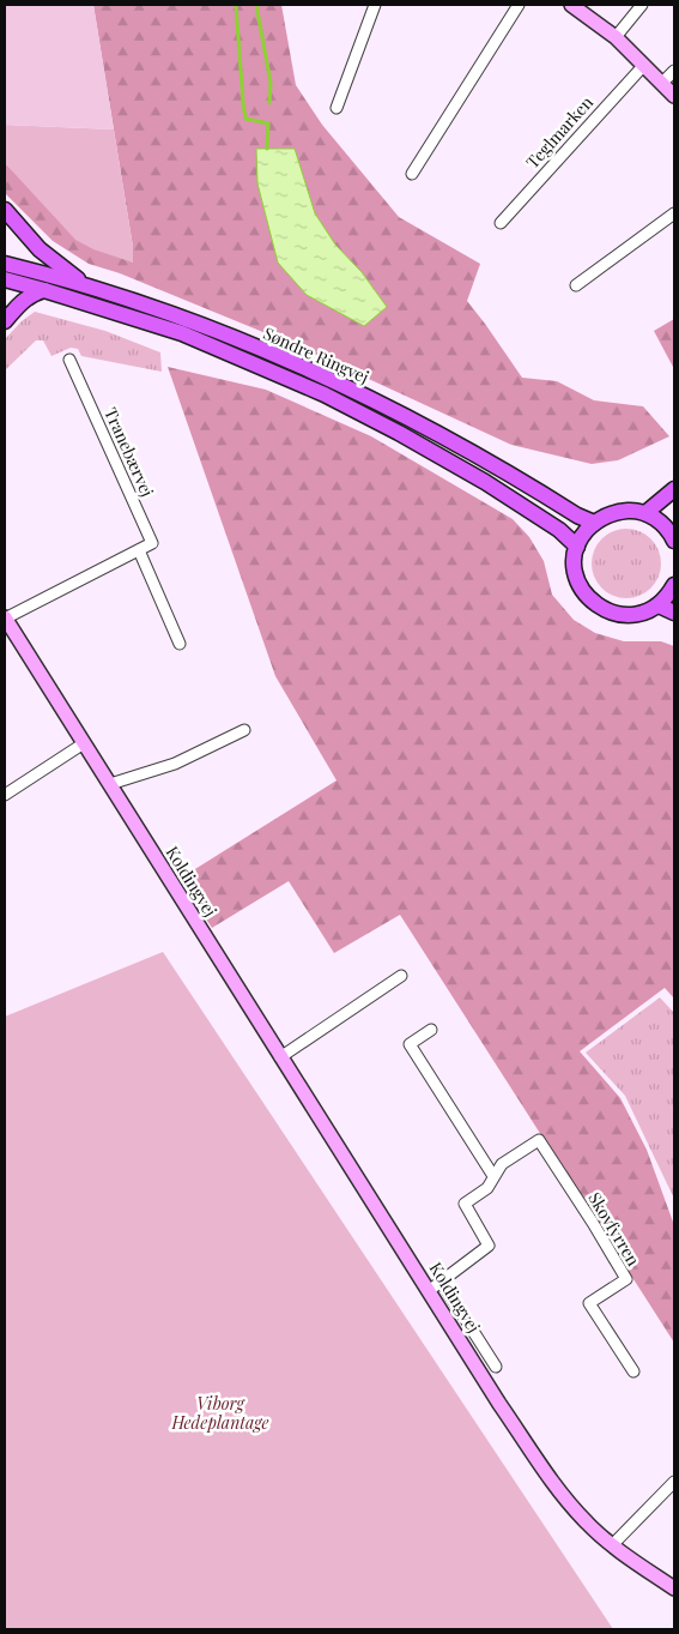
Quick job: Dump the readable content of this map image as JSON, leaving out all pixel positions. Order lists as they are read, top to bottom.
{
  "streets": {
    "main road": ["Søndre Ringvej"],
    "street": [
      "Teglmarken",
      "Tranebærvej",
      "Koldingvej",
      "Skovfyrren"
    ]
  },
  "crossings": [
    ["Koldingvej", "Skovfyrren"]
  ],
  "parks": ["Viborg Hedeplantage"]
}
